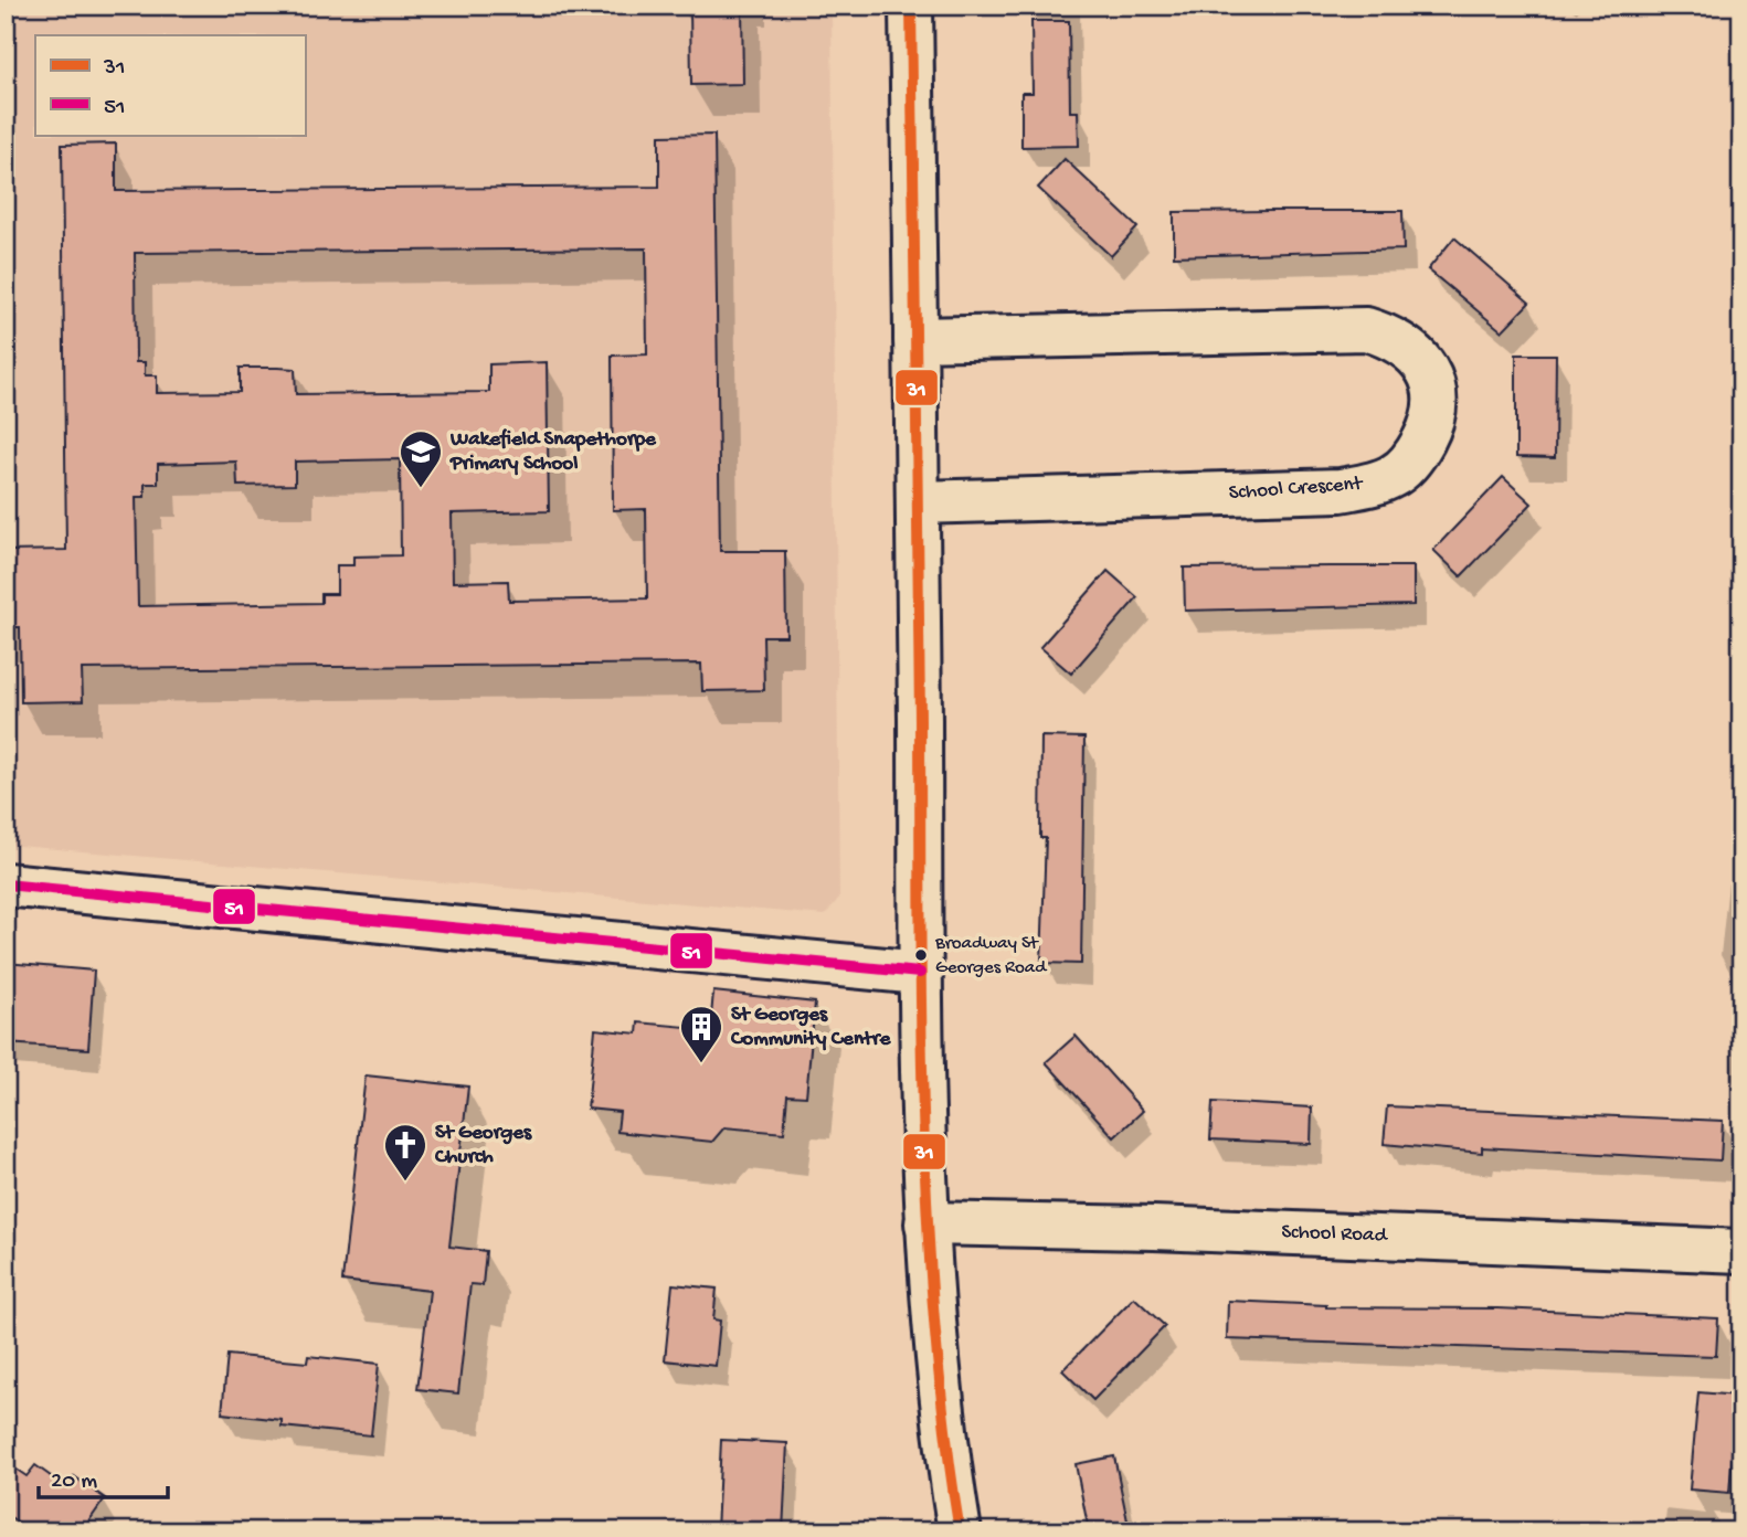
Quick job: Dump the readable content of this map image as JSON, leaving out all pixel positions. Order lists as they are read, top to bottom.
{
  "streets": {
    "street": ["School Crescent", "School Road"]
  },
  "places": {
    "school or university": ["Wakefield Snapethorpe Primary School"],
    "other": ["Broadway St Georges Road"],
    "building": ["St Georges Community Centre"],
    "church": ["St Georges Church"]
  },
  "lines": ["transit line 31", "transit line 51"],
  "legend": ["31", "51"],
  "scale_bar": "20 m"
}
